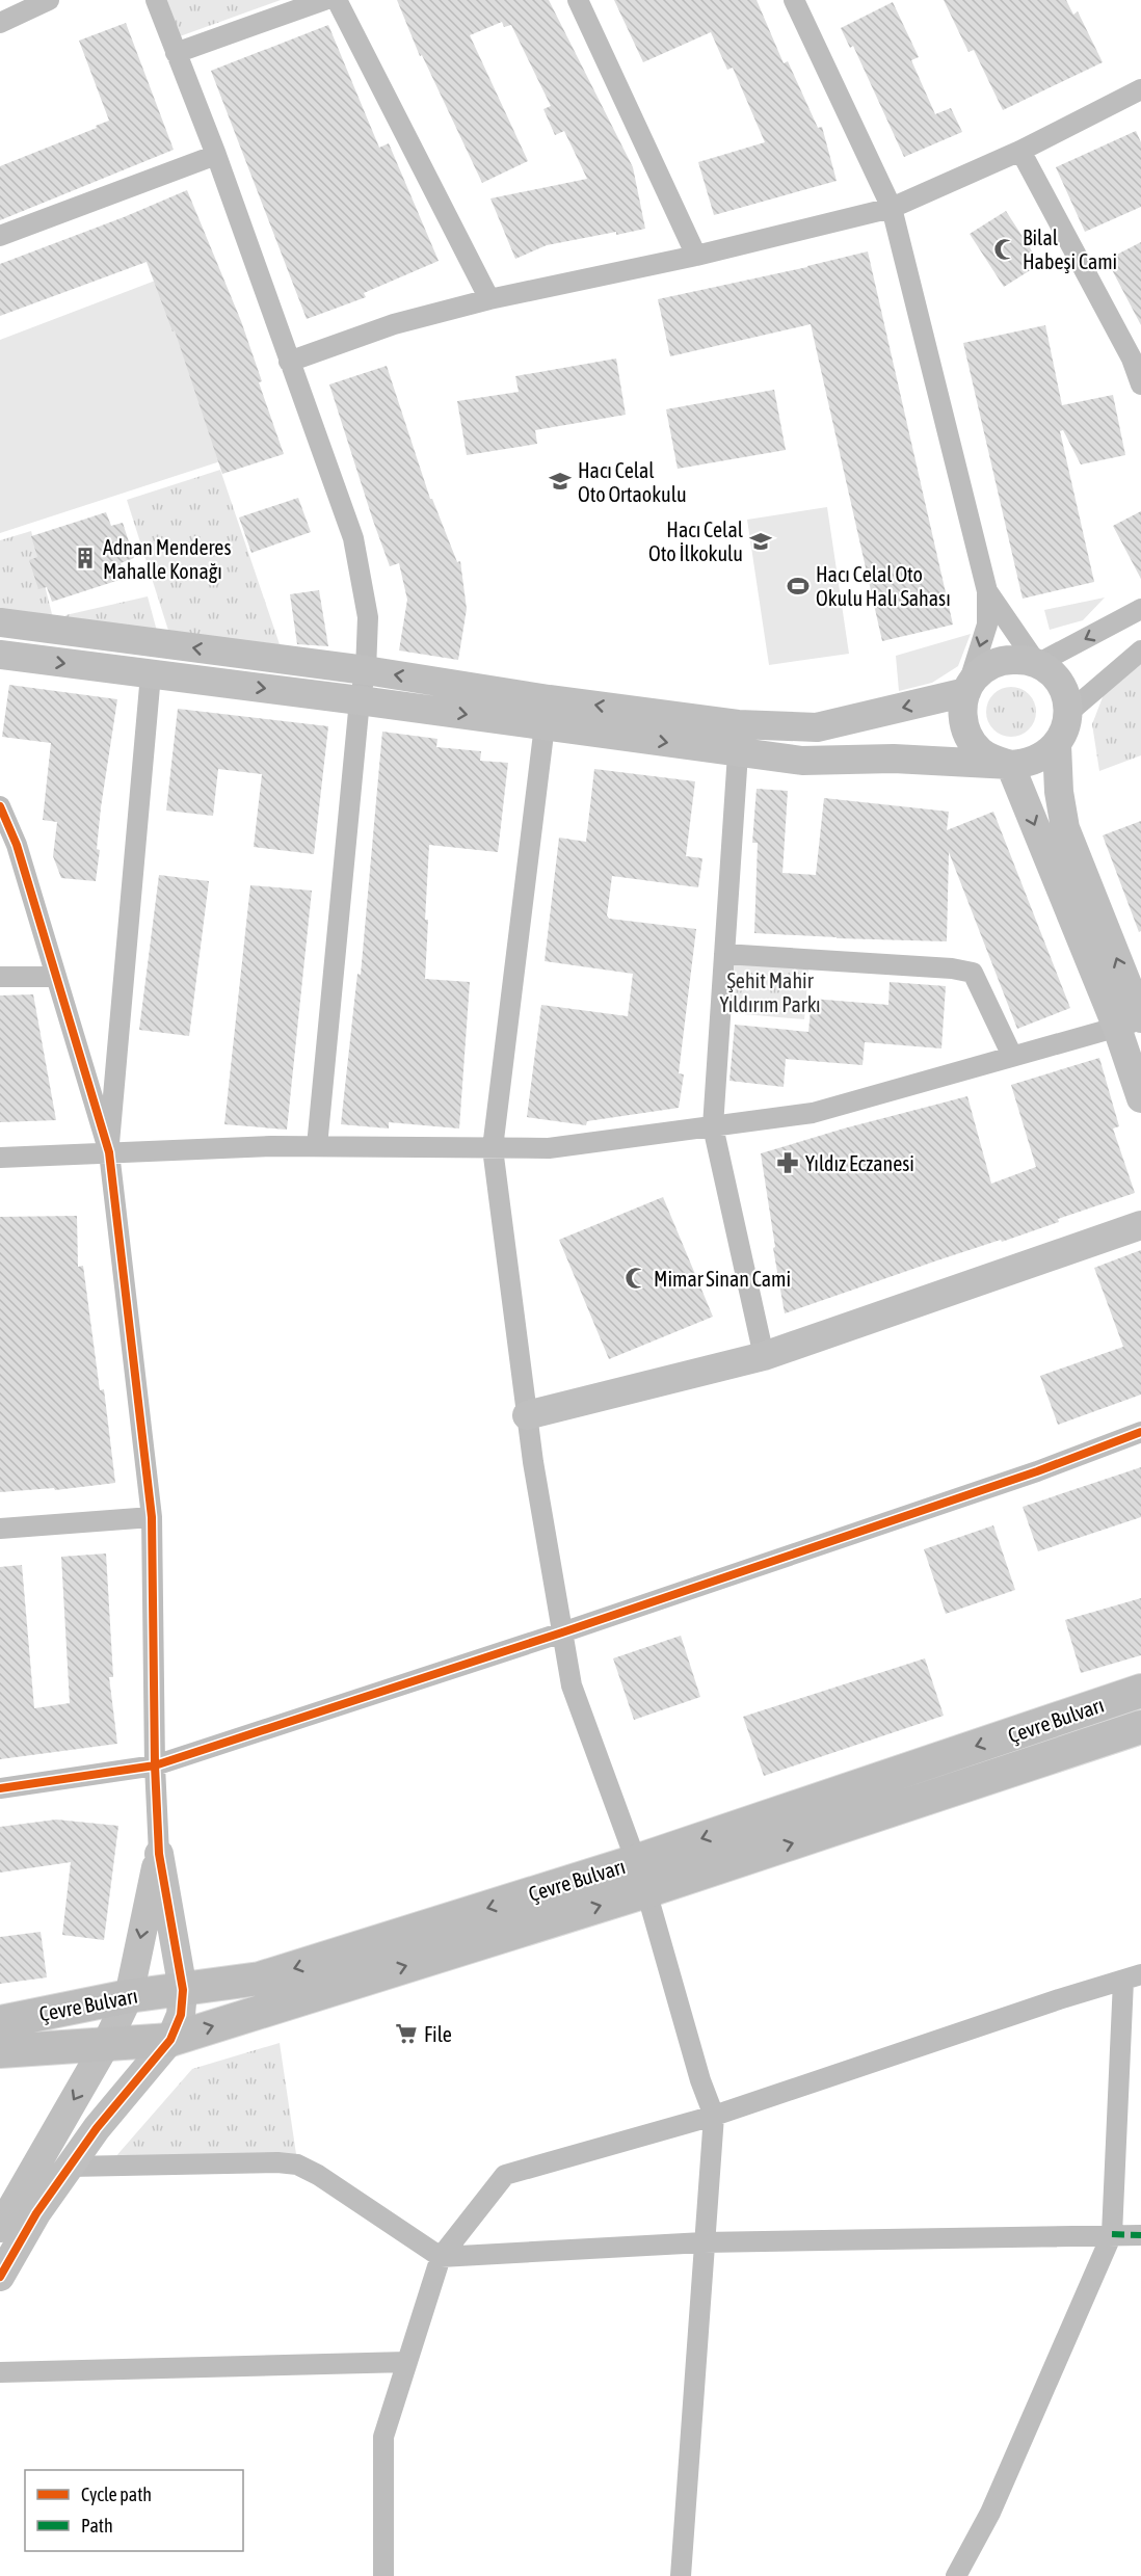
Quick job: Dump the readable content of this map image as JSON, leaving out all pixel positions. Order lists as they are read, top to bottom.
{
  "streets": {
    "main road": ["Çevre Bulvarı"]
  },
  "parks": ["Şehit Mahir Yıldırım Parkı"],
  "places": {
    "mosque": ["Bilal Habeşi Cami", "Mimar Sinan Cami"],
    "school or university": ["Hacı Celal Oto Ortaokulu", "Hacı Celal Oto İlkokulu"],
    "building": ["Adnan Menderes Mahalle Konağı"],
    "sports": ["Hacı Celal Oto Okulu Halı Sahası"],
    "pharmacy": ["Yıldız Eczanesi"],
    "supermarket": ["File"]
  },
  "legend": ["Cycle path", "Path"]
}
